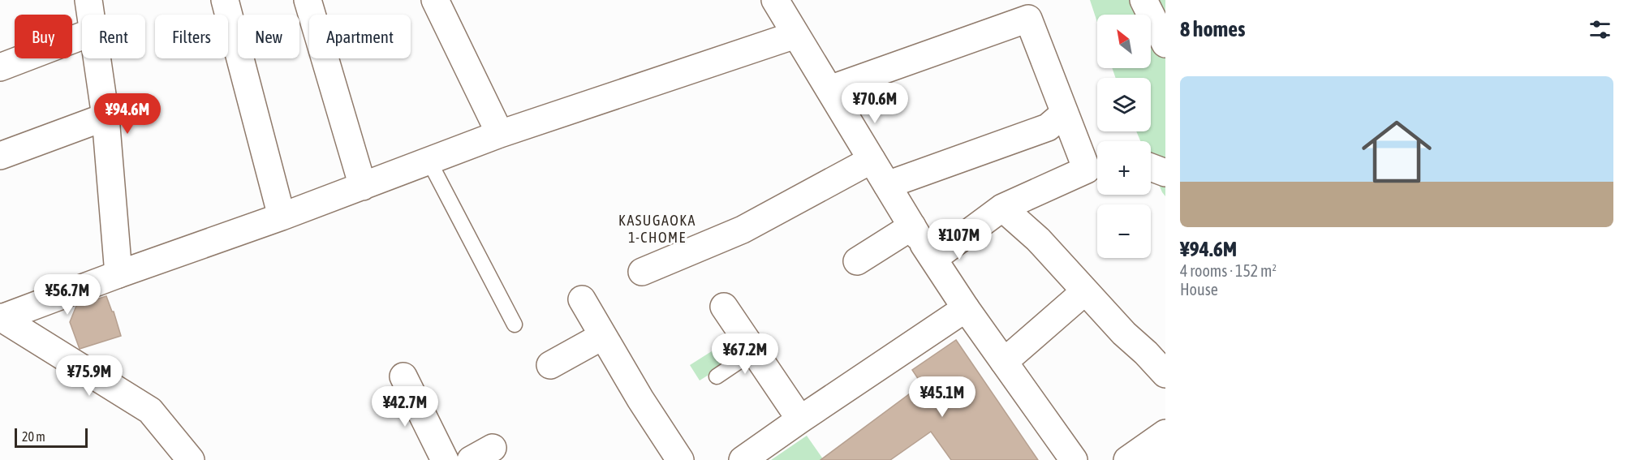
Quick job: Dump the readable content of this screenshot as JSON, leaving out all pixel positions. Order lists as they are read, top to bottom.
{
  "districts": ["KASUGAOKA 1-CHOME"],
  "scale_bar": "20 m",
  "north": "top left",
  "page": {
    "heading": "8 homes",
    "map_buttons": ["+", "−"],
    "chip": [
      "Buy",
      "Rent",
      "Filters",
      "New",
      "Apartment"
    ],
    "list": [
      {
        "name": "¥94.6M",
        "note": "4 rooms · 152 m² · House"
      }
    ],
    "price": [
      "¥70.6M",
      "¥94.6M",
      "¥107M",
      "¥56.7M",
      "¥67.2M",
      "¥75.9M",
      "¥45.1M",
      "¥42.7M"
    ],
    "scale": "20 m"
  }
}
